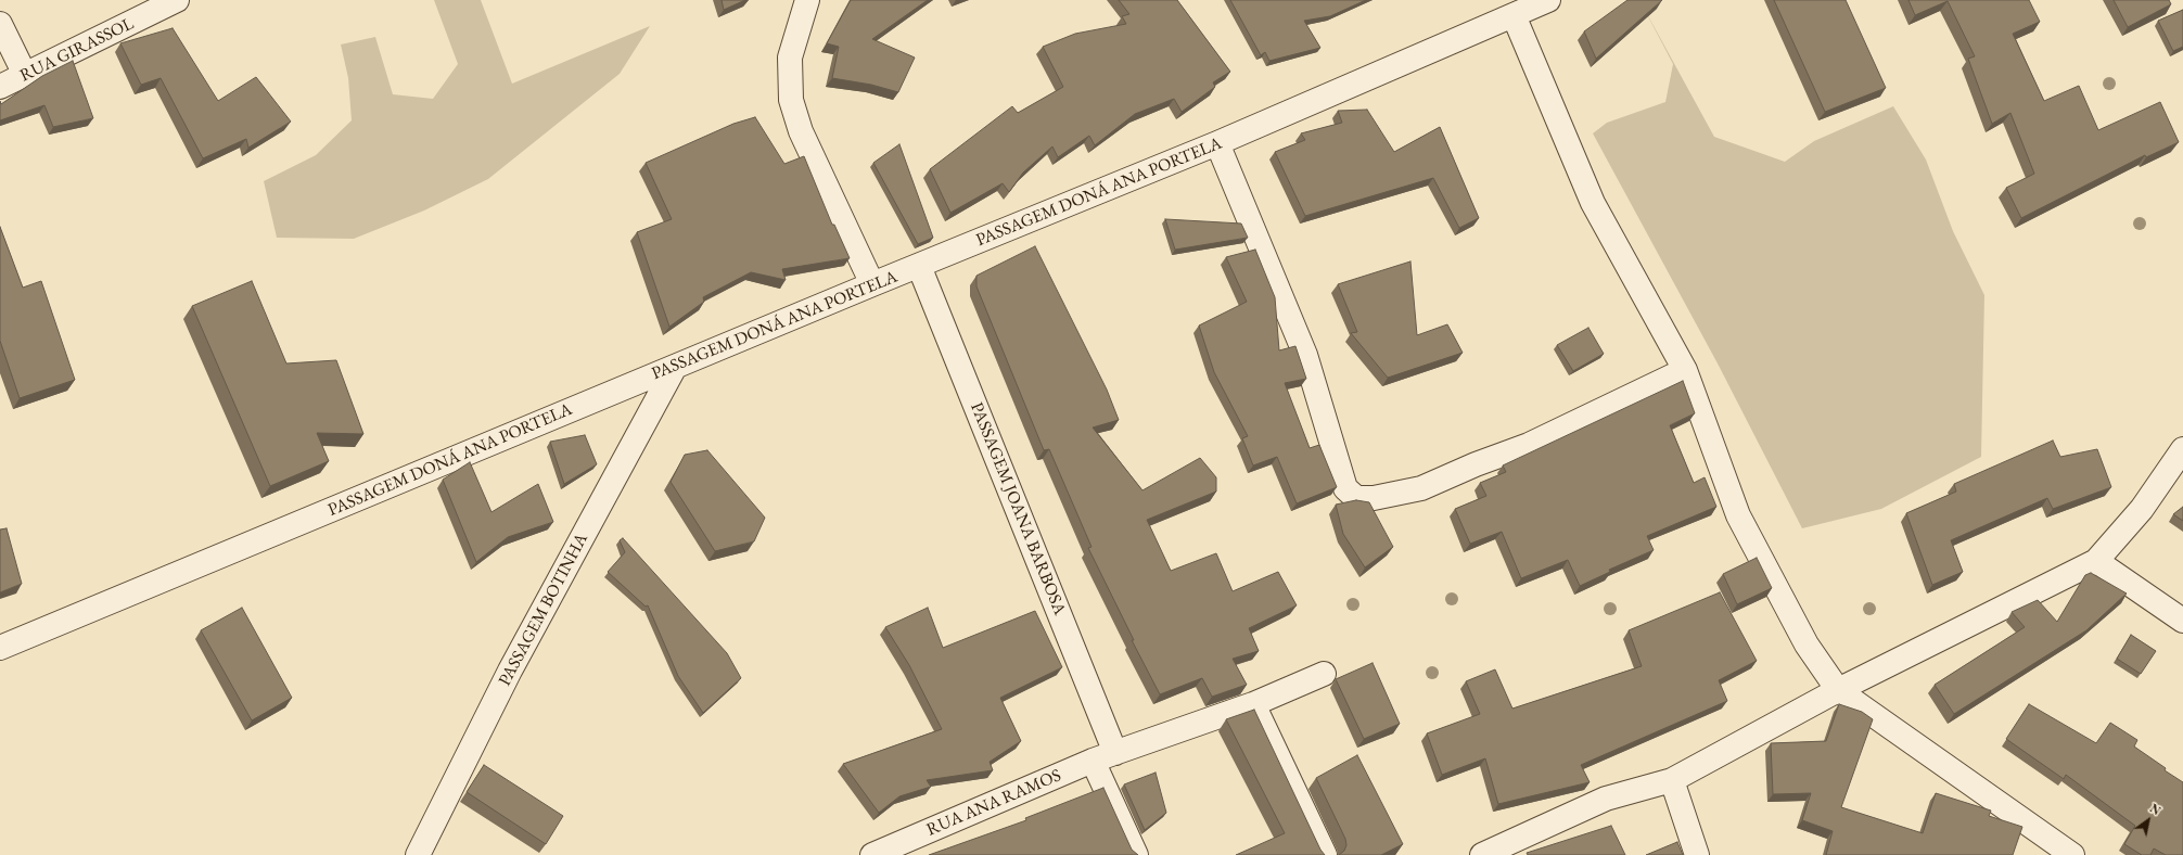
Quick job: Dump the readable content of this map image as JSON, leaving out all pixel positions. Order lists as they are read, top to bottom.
{
  "streets": {
    "street": [
      "RUA GIRASSOL",
      "PASSAGEM DONÁ ANA PORTELA",
      "PASSAGEM JOANA BARBOSA",
      "PASSAGEM BOTINHA",
      "RUA ANA RAMOS"
    ]
  },
  "crossings": [
    ["PASSAGEM DONÁ ANA PORTELA", "PASSAGEM JOANA BARBOSA"],
    ["PASSAGEM DONÁ ANA PORTELA", "PASSAGEM BOTINHA"],
    ["PASSAGEM JOANA BARBOSA", "RUA ANA RAMOS"]
  ],
  "north": "top right"
}
